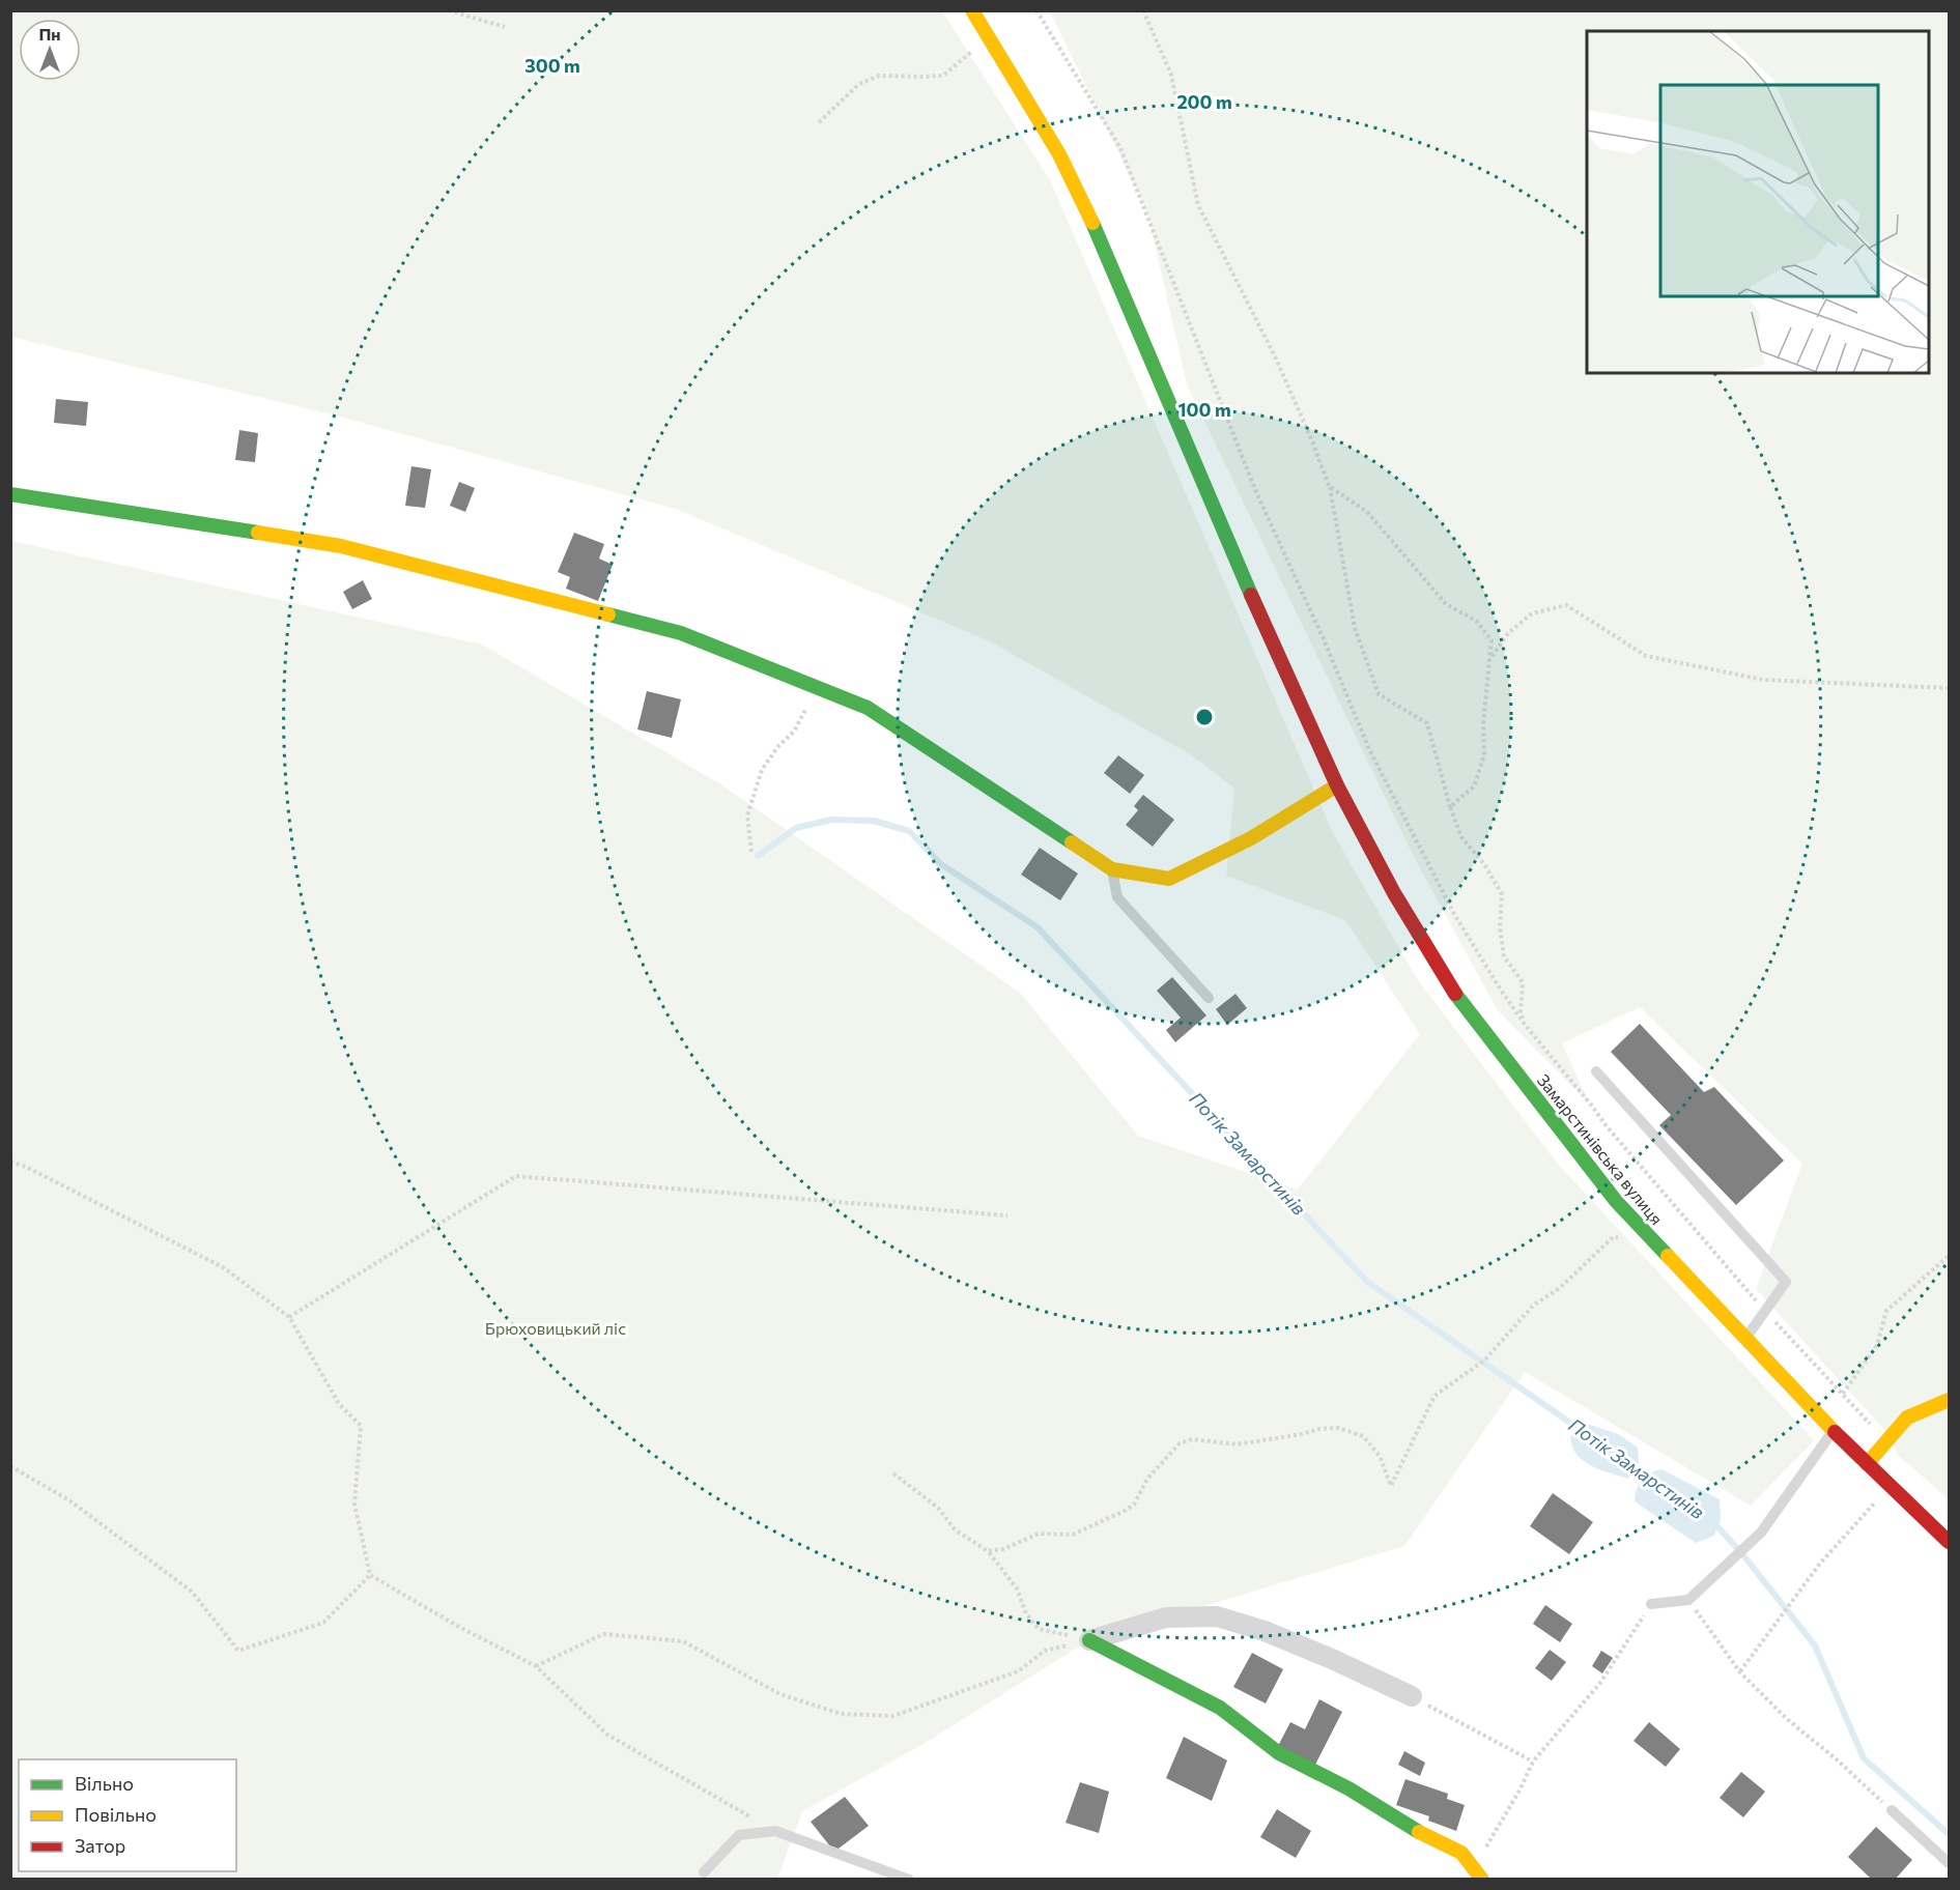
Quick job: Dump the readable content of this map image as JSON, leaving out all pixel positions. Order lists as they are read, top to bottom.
{
  "streets": {
    "street": ["Замарстинівська вулиця"]
  },
  "water": ["Потік Замарстинів"],
  "parks": ["Брюховицький ліс"],
  "legend": ["Вільно", "Повільно", "Затор"],
  "north": "top",
  "rings": ["300 m", "200 m", "100 m"]
}
